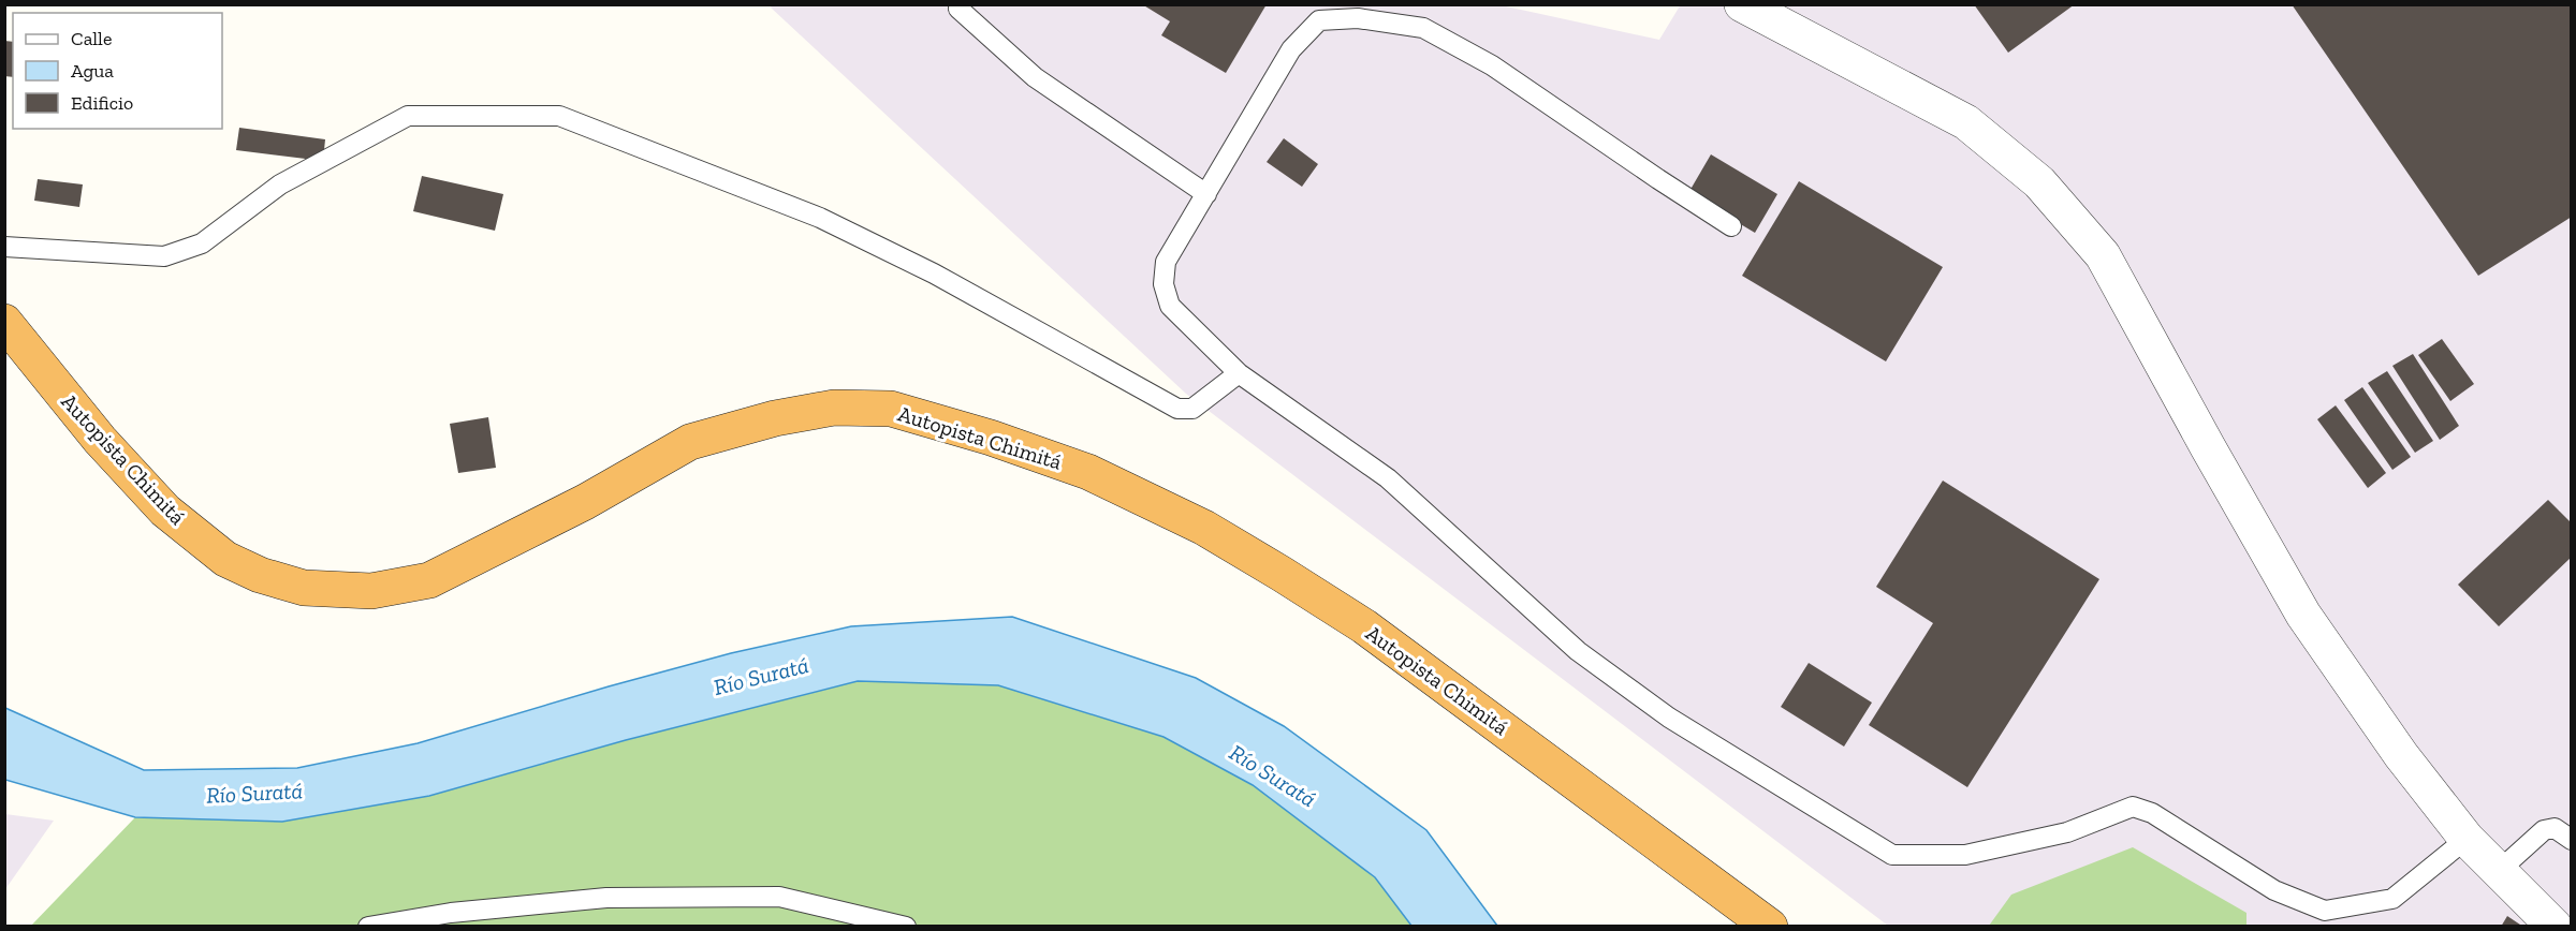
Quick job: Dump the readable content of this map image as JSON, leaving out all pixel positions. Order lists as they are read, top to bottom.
{
  "streets": {
    "highway": ["Autopista Chimitá"]
  },
  "water": ["Río Suratá"],
  "legend": ["Calle", "Agua", "Edificio"]
}
